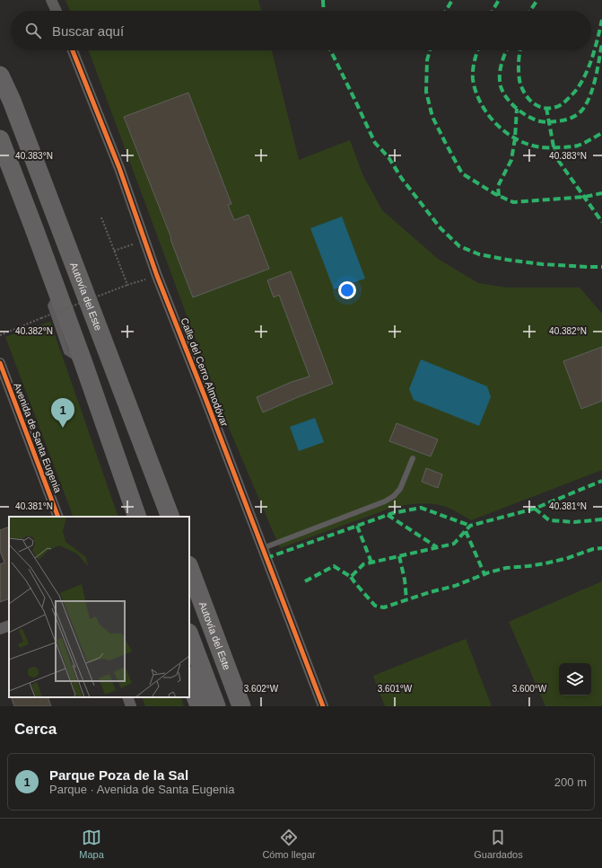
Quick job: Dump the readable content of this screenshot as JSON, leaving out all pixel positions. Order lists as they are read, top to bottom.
{
  "streets": {
    "highway": ["Autovía del Este"],
    "street": ["Calle del Cerro Almodóvar", "Avenida de Santa Eugenia"]
  },
  "page": {
    "search": "Buscar aquí",
    "pins": "1",
    "heading": "Cerca",
    "list": [
      {
        "mark": "1",
        "name": "Parque Poza de la Sal",
        "note": "Parque · Avenida de Santa Eugenia",
        "value": "200 m"
      }
    ],
    "nav": ["Mapa", "Cómo llegar", "Guardados"]
  },
  "coordinates": [
    "40.383°N",
    "40.382°N",
    "40.381°N",
    "3.602°W",
    "3.601°W",
    "3.600°W"
  ]
}
